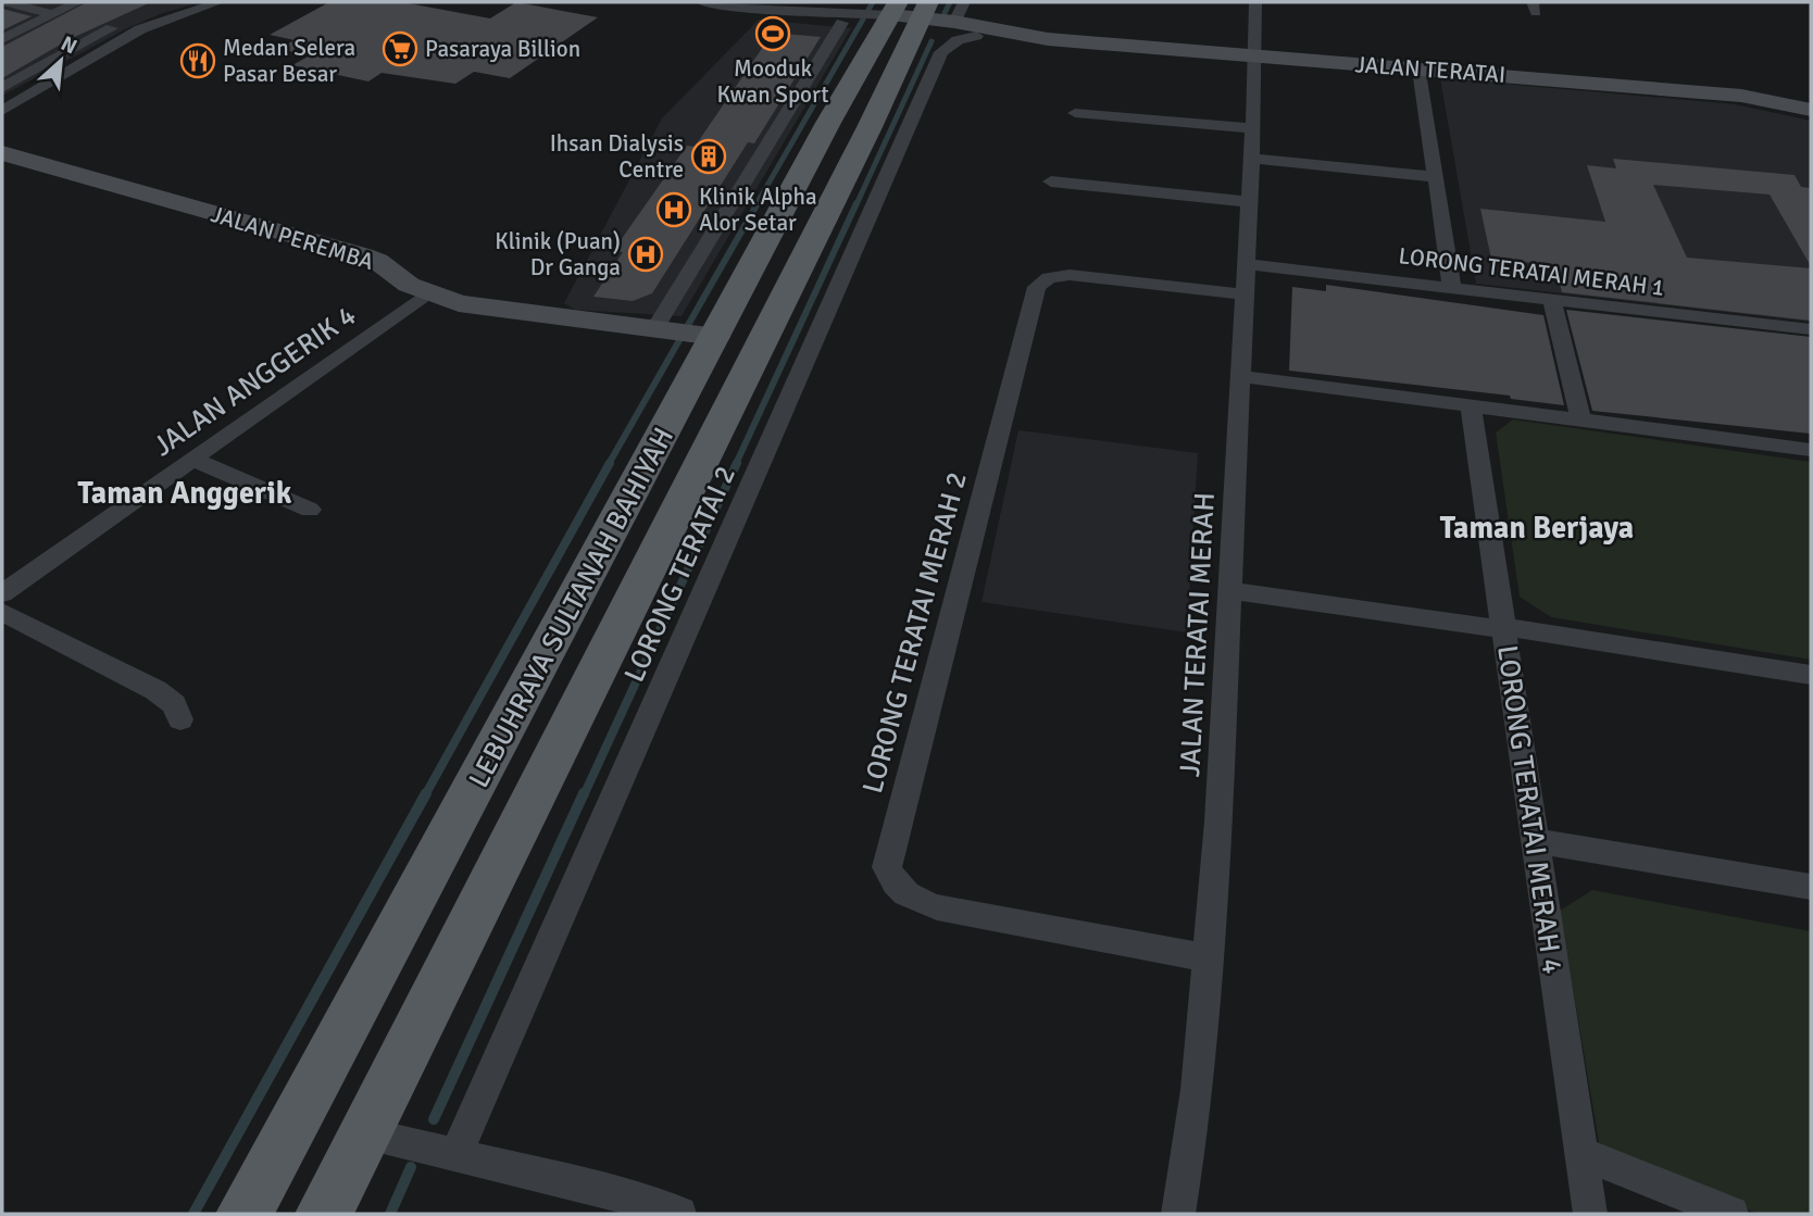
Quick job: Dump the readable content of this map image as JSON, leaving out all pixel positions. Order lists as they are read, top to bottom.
{
  "streets": {
    "main road": ["LEBUHRAYA SULTANAH BAHIYAH"],
    "street": [
      "JALAN TERATAI",
      "JALAN PEREMBA",
      "LORONG TERATAI MERAH 1",
      "JALAN ANGGERIK 4",
      "LORONG TERATAI 2",
      "LORONG TERATAI MERAH 2",
      "JALAN TERATAI MERAH",
      "LORONG TERATAI MERAH 4"
    ]
  },
  "crossings": [
    ["JALAN TERATAI", "LORONG TERATAI 2"],
    ["JALAN TERATAI", "LEBUHRAYA SULTANAH BAHIYAH"],
    ["JALAN TERATAI", "JALAN TERATAI MERAH"],
    ["JALAN PEREMBA", "JALAN ANGGERIK 4"],
    ["JALAN PEREMBA", "LEBUHRAYA SULTANAH BAHIYAH"],
    ["LORONG TERATAI MERAH 1", "JALAN TERATAI MERAH"],
    ["LORONG TERATAI MERAH 2", "JALAN TERATAI MERAH"]
  ],
  "districts": ["Taman Anggerik", "Taman Berjaya"],
  "places": {
    "sports": ["Mooduk Kwan Sport"],
    "supermarket": ["Pasaraya Billion"],
    "restaurant": ["Medan Selera Pasar Besar"],
    "building": ["Ihsan Dialysis Centre"],
    "hospital": ["Klinik Alpha Alor Setar", "Klinik (Puan) Dr Ganga"]
  },
  "north": "top right"
}
